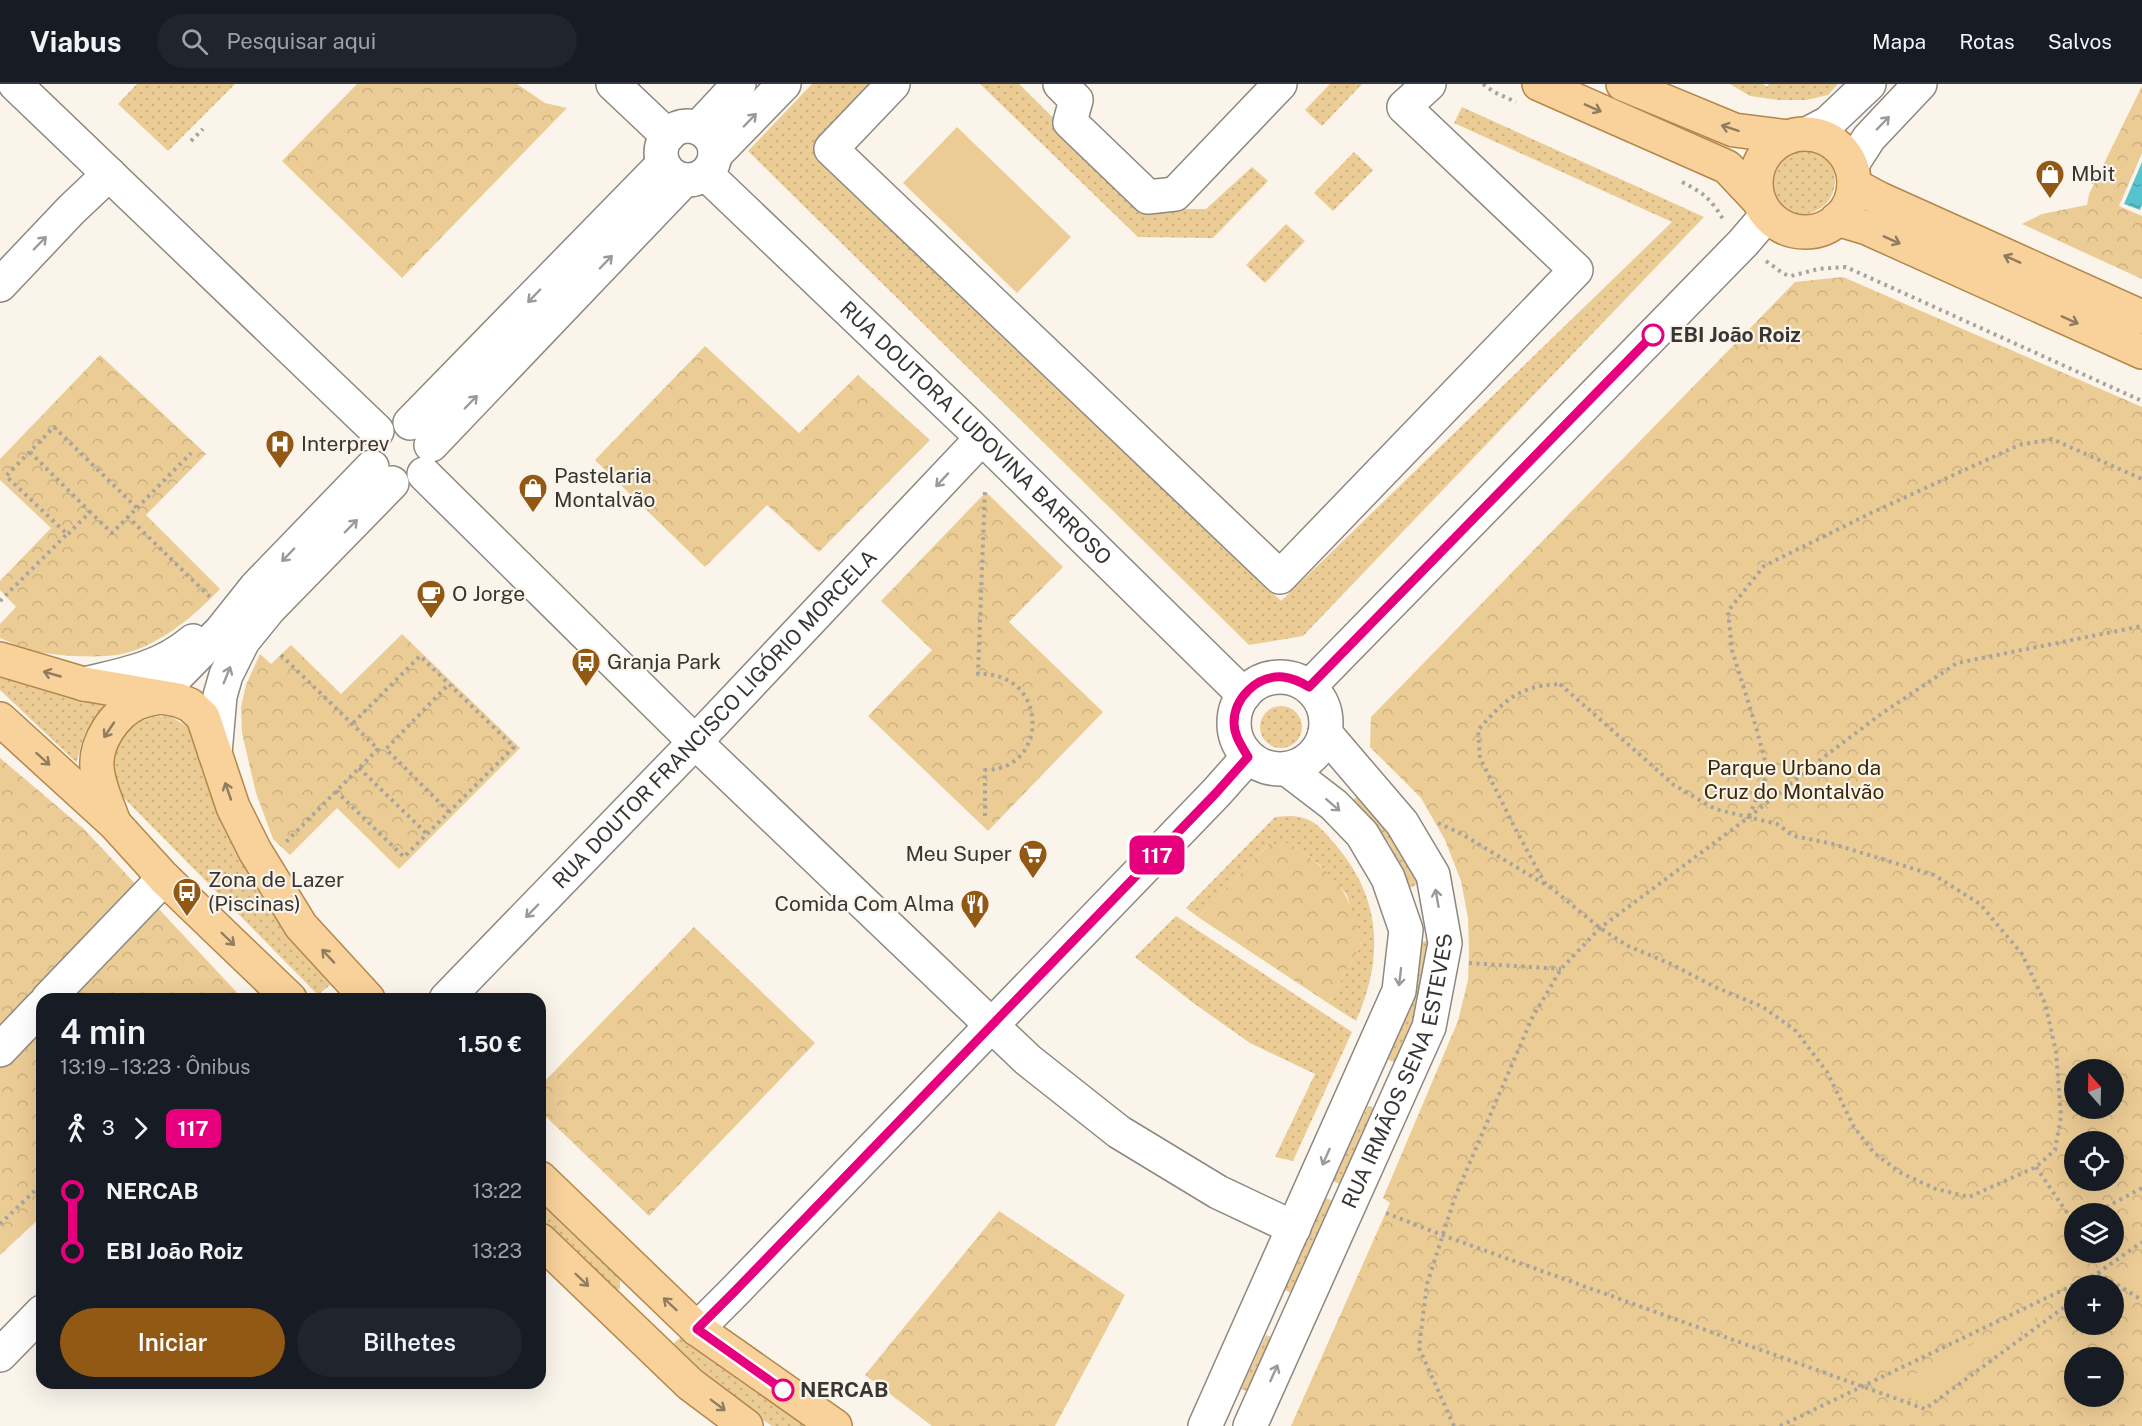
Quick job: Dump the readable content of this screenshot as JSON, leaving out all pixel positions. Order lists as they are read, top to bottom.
{
  "streets": {
    "street": ["RUA DOUTORA LUDOVINA BARROSO", "RUA DOUTOR FRANCISCO LIGÓRIO MORCELA", "RUA IRMÃOS SENA ESTEVES"]
  },
  "crossings": [
    ["RUA DOUTORA LUDOVINA BARROSO", "RUA DOUTOR FRANCISCO LIGÓRIO MORCELA"],
    ["RUA DOUTORA LUDOVINA BARROSO", "RUA IRMÃOS SENA ESTEVES"]
  ],
  "one_way": ["RUA DOUTOR FRANCISCO LIGÓRIO MORCELA"],
  "parks": ["Parque Urbano da Cruz do Montalvão"],
  "places": {
    "shop": ["Mbit", "Pastelaria Montalvão"],
    "other": ["EBI João Roiz", "NERCAB"],
    "hospital": ["Interprev"],
    "cafe": ["O Jorge"],
    "bus stop": ["Granja Park", "Zona de Lazer (Piscinas)"],
    "supermarket": ["Meu Super"],
    "restaurant": ["Comida Com Alma"]
  },
  "lines": ["bus line 117"],
  "north": "top",
  "page": {
    "header": "Viabus",
    "search": "Pesquisar aqui",
    "nav": ["Mapa", "Rotas", "Salvos"],
    "on_map": "117",
    "heading": ["4 min", "13:19 – 13:23 · Ônibus", "1.50 €"],
    "map_buttons": ["+", "−"],
    "legs": ["3", "117"],
    "list": [
      {
        "name": "NERCAB",
        "value": "13:22"
      },
      {
        "name": "EBI João Roiz",
        "value": "13:23"
      }
    ],
    "buttons": ["Iniciar", "Bilhetes"]
  }
}
